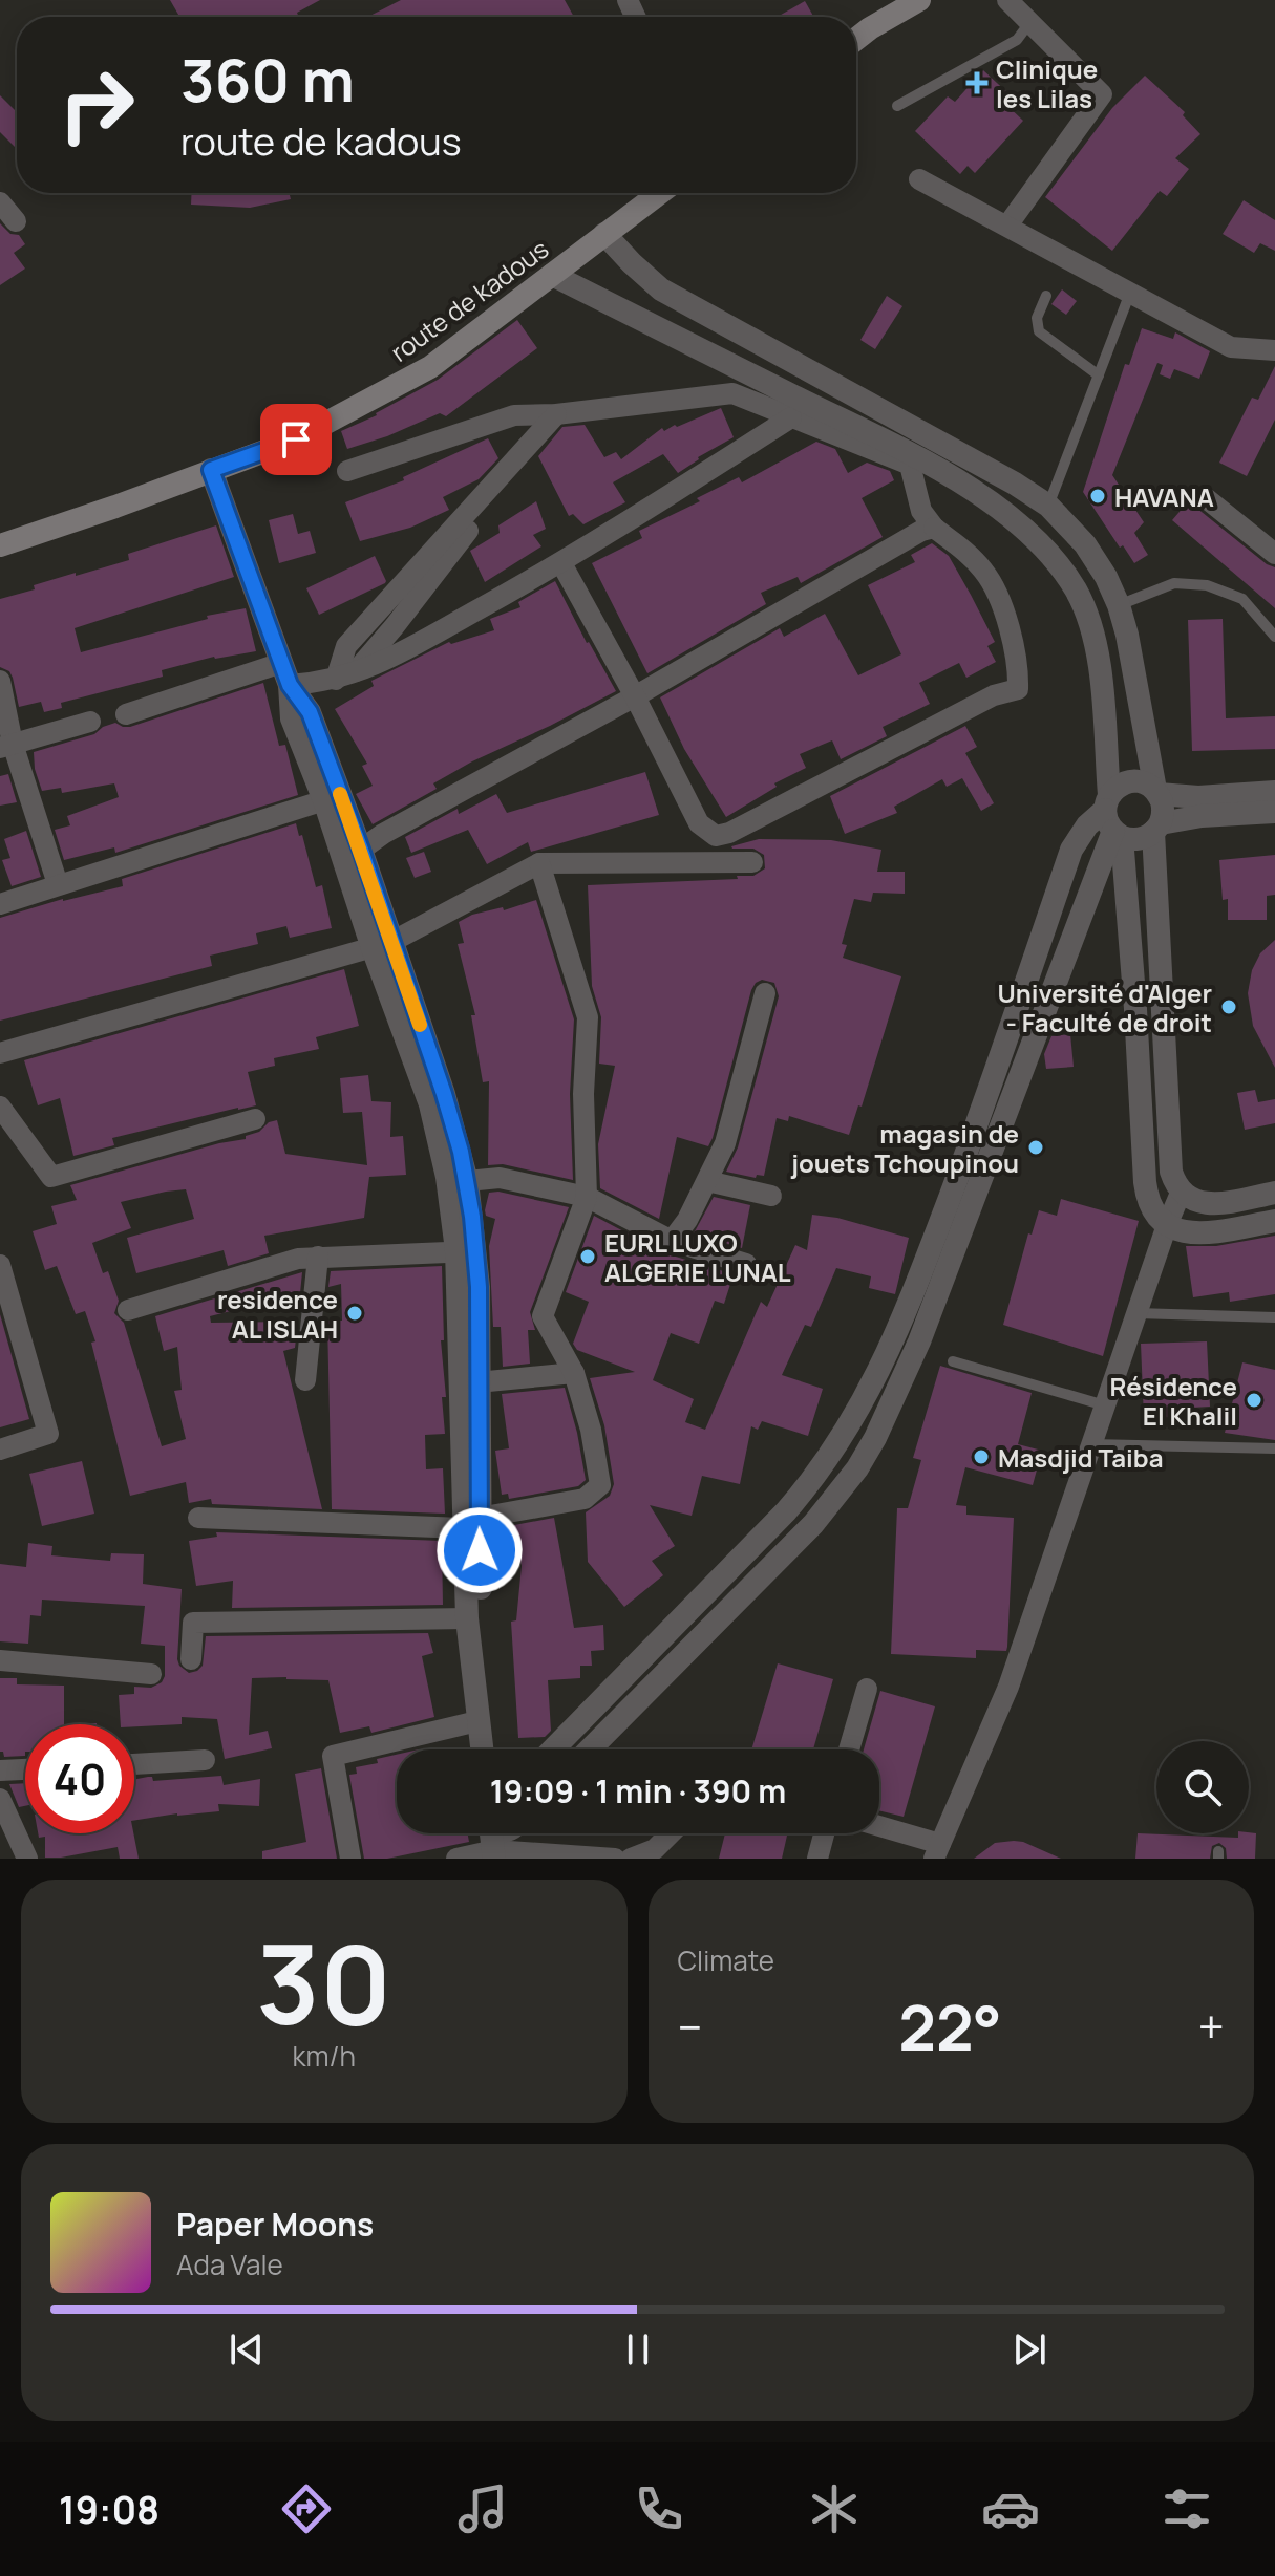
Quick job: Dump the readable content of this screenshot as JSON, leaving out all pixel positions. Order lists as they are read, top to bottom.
{
  "streets": {
    "main road": ["route de kadous"]
  },
  "places": {
    "health": ["Clinique les Lilas"],
    "other": [
      "HAVANA",
      "Université d'Alger - Faculté de droit",
      "magasin de jouets Tchoupinou",
      "EURL LUXO ALGERIE LUNAL",
      "residence AL ISLAH",
      "Résidence El Khalil",
      "Masdjid Taiba"
    ]
  },
  "page": {
    "turn": ["360 m", "route de kadous"],
    "limit": "40",
    "trip": "19:09 · 1 min · 390 m",
    "tile": [
      ["30", "km/h"],
      "Climate"
    ],
    "heat": ["−", "22°", "+"],
    "song": ["Paper Moons", "Ada Vale"],
    "tabs": "19:08"
  }
}
